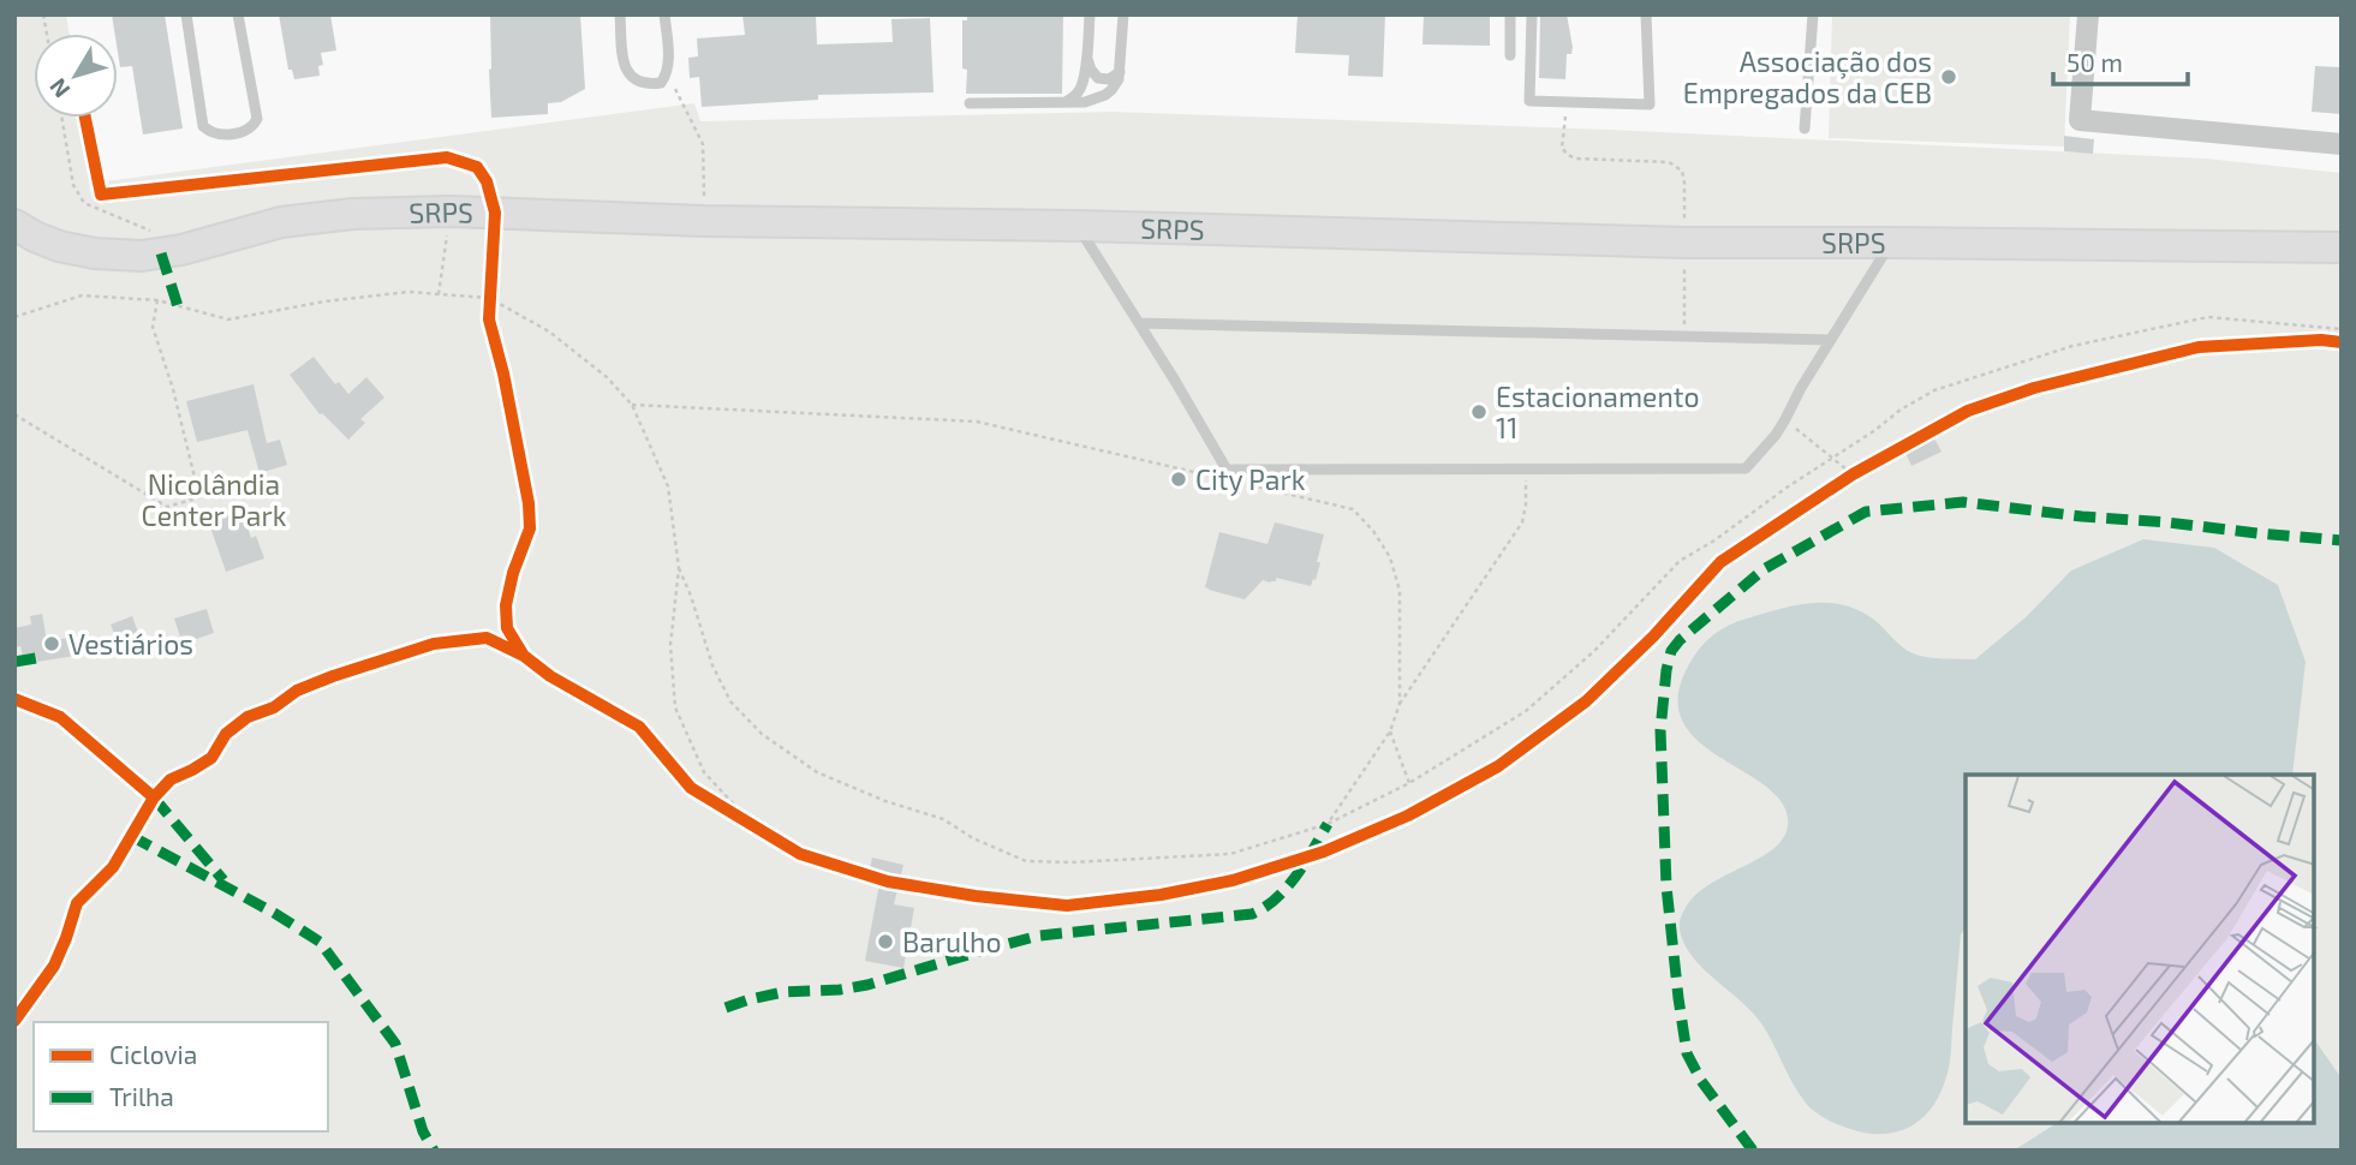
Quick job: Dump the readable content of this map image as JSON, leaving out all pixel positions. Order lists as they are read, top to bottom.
{
  "streets": {
    "main road": ["SRPS"]
  },
  "parks": ["Nicolândia Center Park"],
  "places": [
    "Associação dos Empregados da CEB",
    "Estacionamento 11",
    "City Park",
    "Vestiários",
    "Barulho"
  ],
  "legend": ["Ciclovia", "Trilha"],
  "scale_bar": "50 m",
  "north": "bottom left"
}
